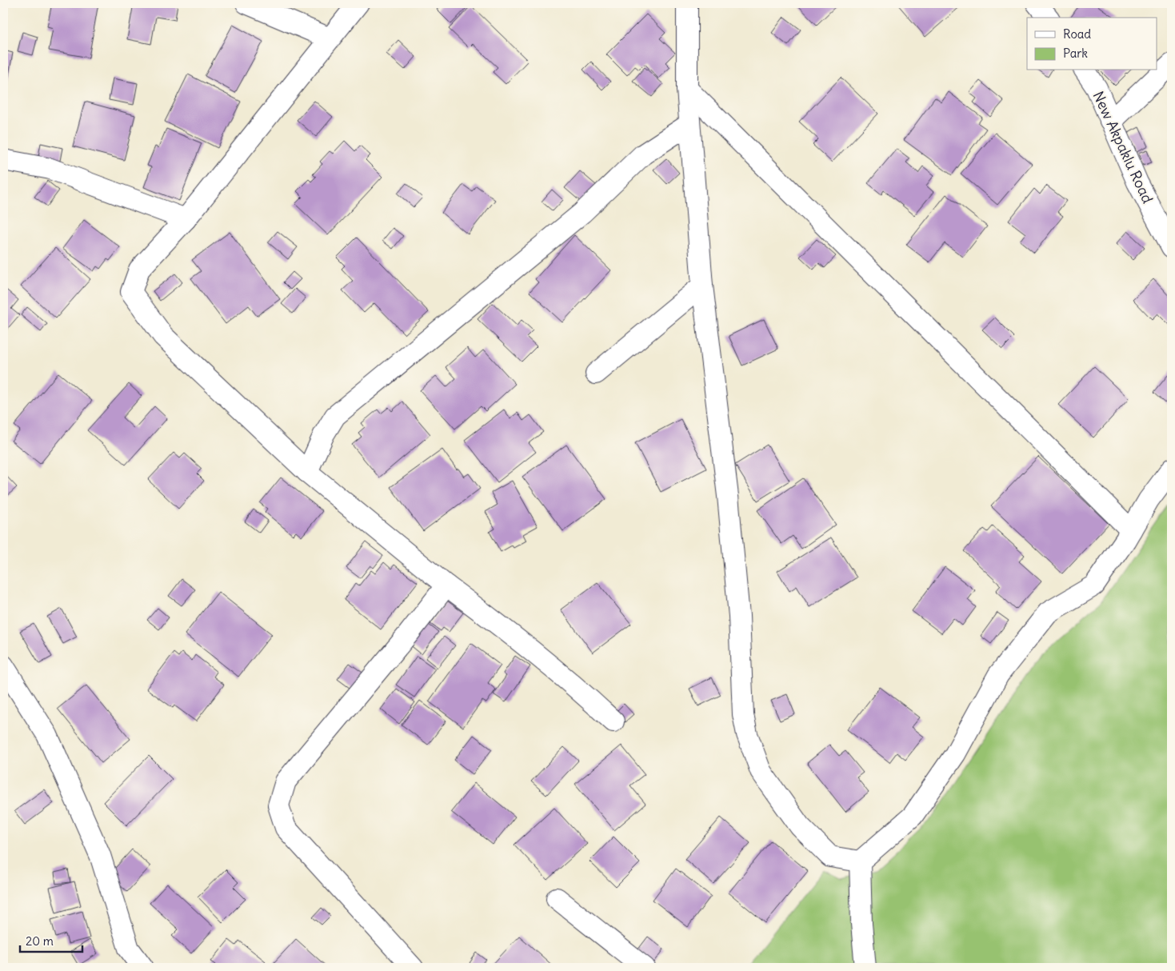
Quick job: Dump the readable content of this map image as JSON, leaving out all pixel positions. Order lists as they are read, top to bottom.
{
  "streets": {
    "street": ["New Akpaklu Road"]
  },
  "legend": ["Road", "Park"],
  "scale_bar": "20 m"
}
